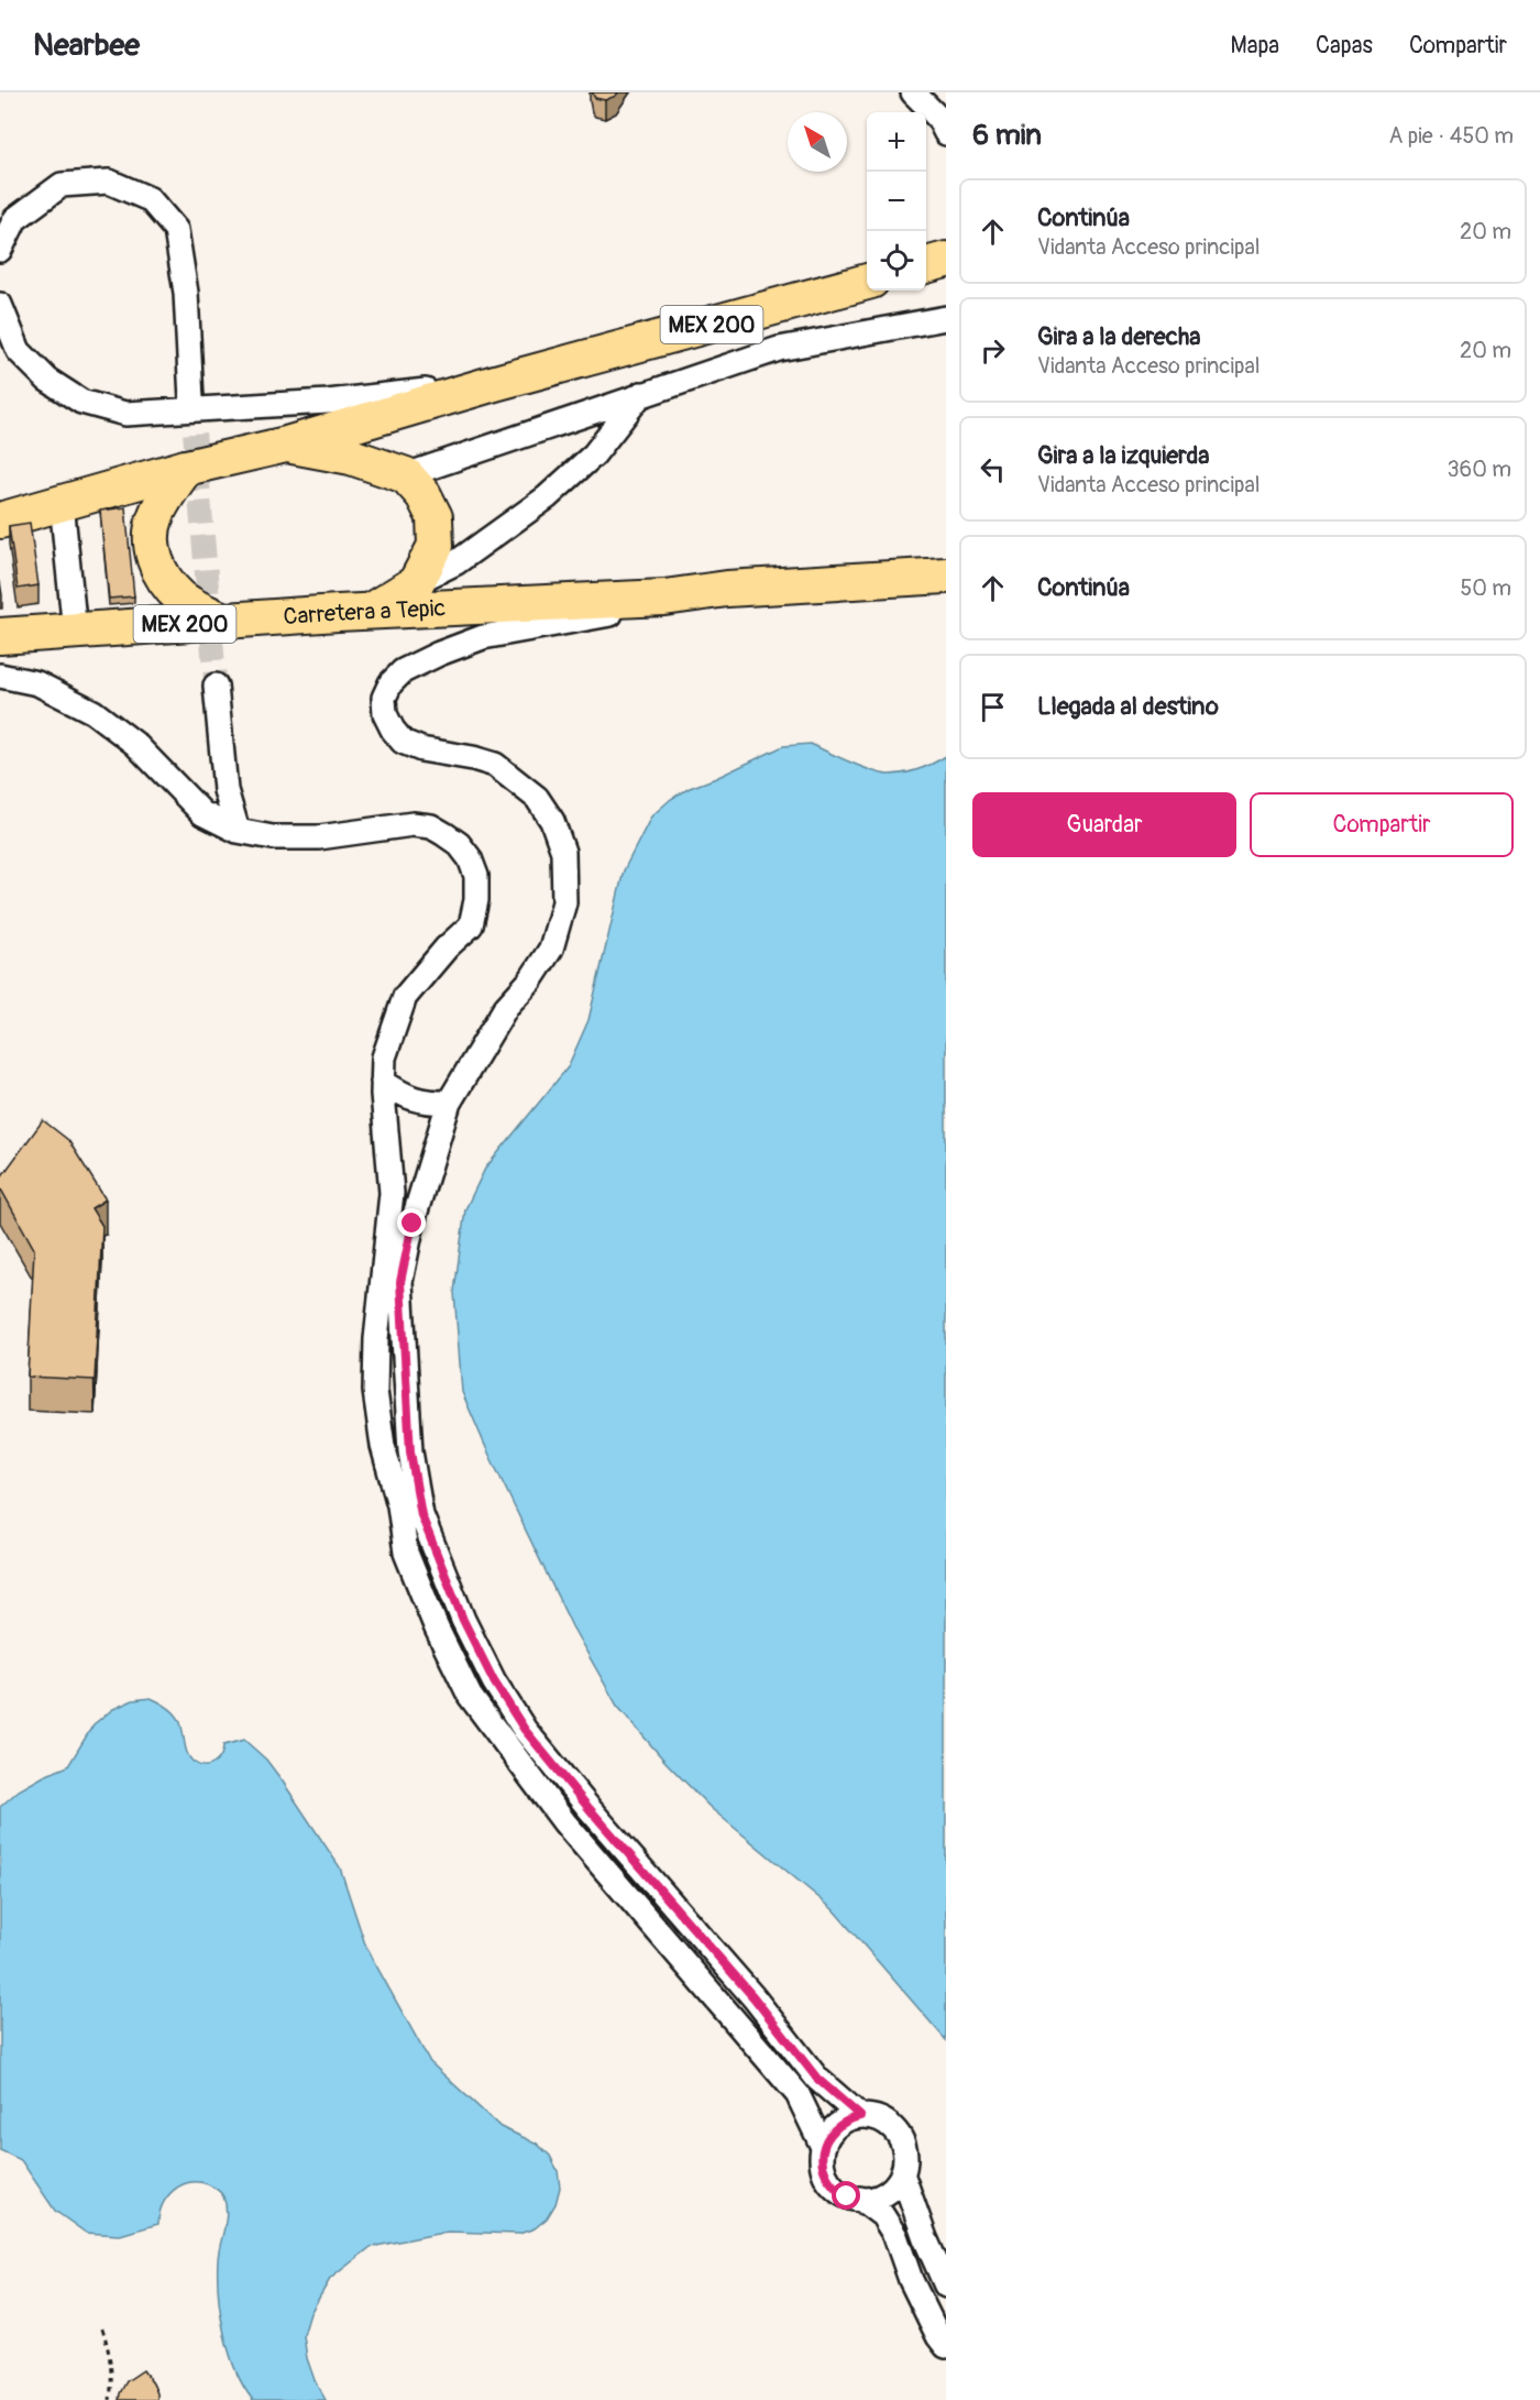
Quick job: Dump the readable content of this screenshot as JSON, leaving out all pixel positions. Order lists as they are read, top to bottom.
{
  "streets": {
    "highway": ["MEX 200", "Carretera a Tepic"]
  },
  "north": "top left",
  "page": {
    "header": "Nearbee",
    "nav": ["Mapa", "Capas", "Compartir"],
    "heading": ["6 min", "A pie · 450 m"],
    "map_buttons": ["+", "−"],
    "list": [
      ["Continúa", "Vidanta Acceso principal", "20 m"],
      ["Gira a la derecha", "Vidanta Acceso principal", "20 m"],
      ["Gira a la izquierda", "Vidanta Acceso principal", "360 m"],
      ["Continúa", "50 m"],
      "Llegada al destino"
    ],
    "buttons": ["Guardar", "Compartir"]
  }
}
